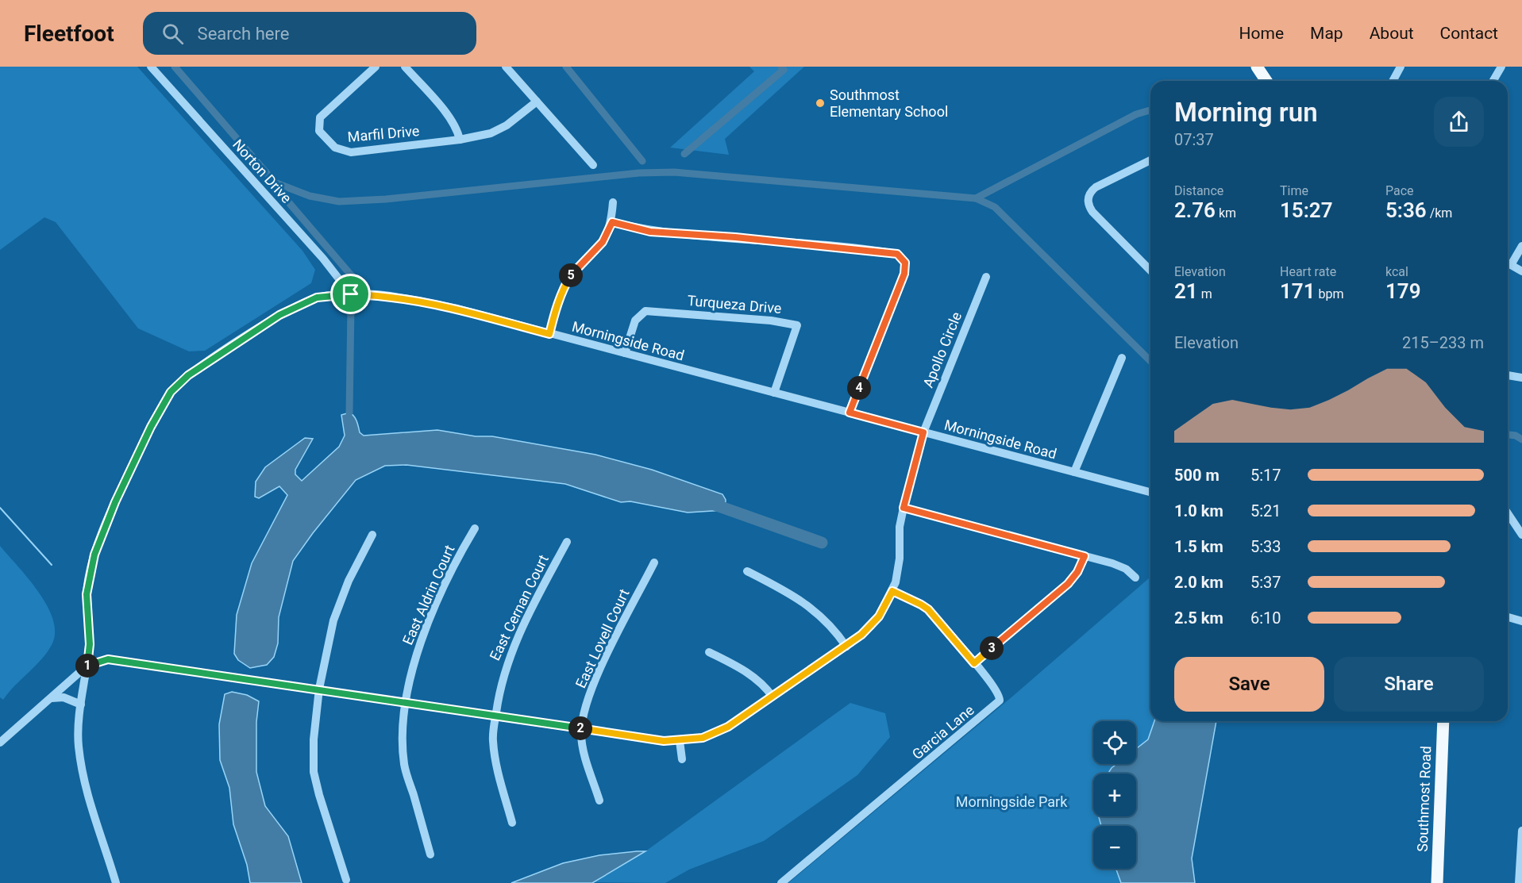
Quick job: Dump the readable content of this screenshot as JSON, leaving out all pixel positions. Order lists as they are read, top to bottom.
{
  "streets": {
    "main road": ["Southmost Road"],
    "street": [
      "Marfil Drive",
      "Norton Drive",
      "Turqueza Drive",
      "Morningside Road",
      "Apollo Circle",
      "East Aldrin Court",
      "East Cernan Court",
      "East Lovell Court",
      "Garcia Lane"
    ]
  },
  "crossings": [
    ["Norton Drive", "Morningside Road"],
    ["Turqueza Drive", "Morningside Road"],
    ["Morningside Road", "Apollo Circle"],
    ["Apollo Circle", "East Aldrin Court"],
    ["Apollo Circle", "East Cernan Court"],
    ["Apollo Circle", "East Lovell Court"],
    ["Apollo Circle", "Garcia Lane"]
  ],
  "parks": ["Morningside Park"],
  "places": ["Southmost Elementary School"],
  "page": {
    "header": "Fleetfoot",
    "search": "Search here",
    "nav": [
      "Home",
      "Map",
      "About",
      "Contact"
    ],
    "heading": ["Morning run", "07:37"],
    "stats": [
      ["Distance", "2.76 km"],
      ["Time", "15:27"],
      ["Pace", "5:36 /km"],
      ["Elevation", "21 m"],
      ["Heart rate", "171 bpm"],
      ["kcal", "179"]
    ],
    "pins": [
      "5",
      "4",
      "3",
      "1",
      "2"
    ],
    "chart": ["Elevation", "215–233 m"],
    "list": [
      {
        "name": "500 m",
        "note": "5:17"
      },
      {
        "name": "1.0 km",
        "note": "5:21"
      },
      {
        "name": "1.5 km",
        "note": "5:33"
      },
      {
        "name": "2.0 km",
        "note": "5:37"
      },
      {
        "name": "2.5 km",
        "note": "6:10"
      }
    ],
    "buttons": ["Save", "Share"],
    "map_buttons": ["+", "−"]
  }
}
